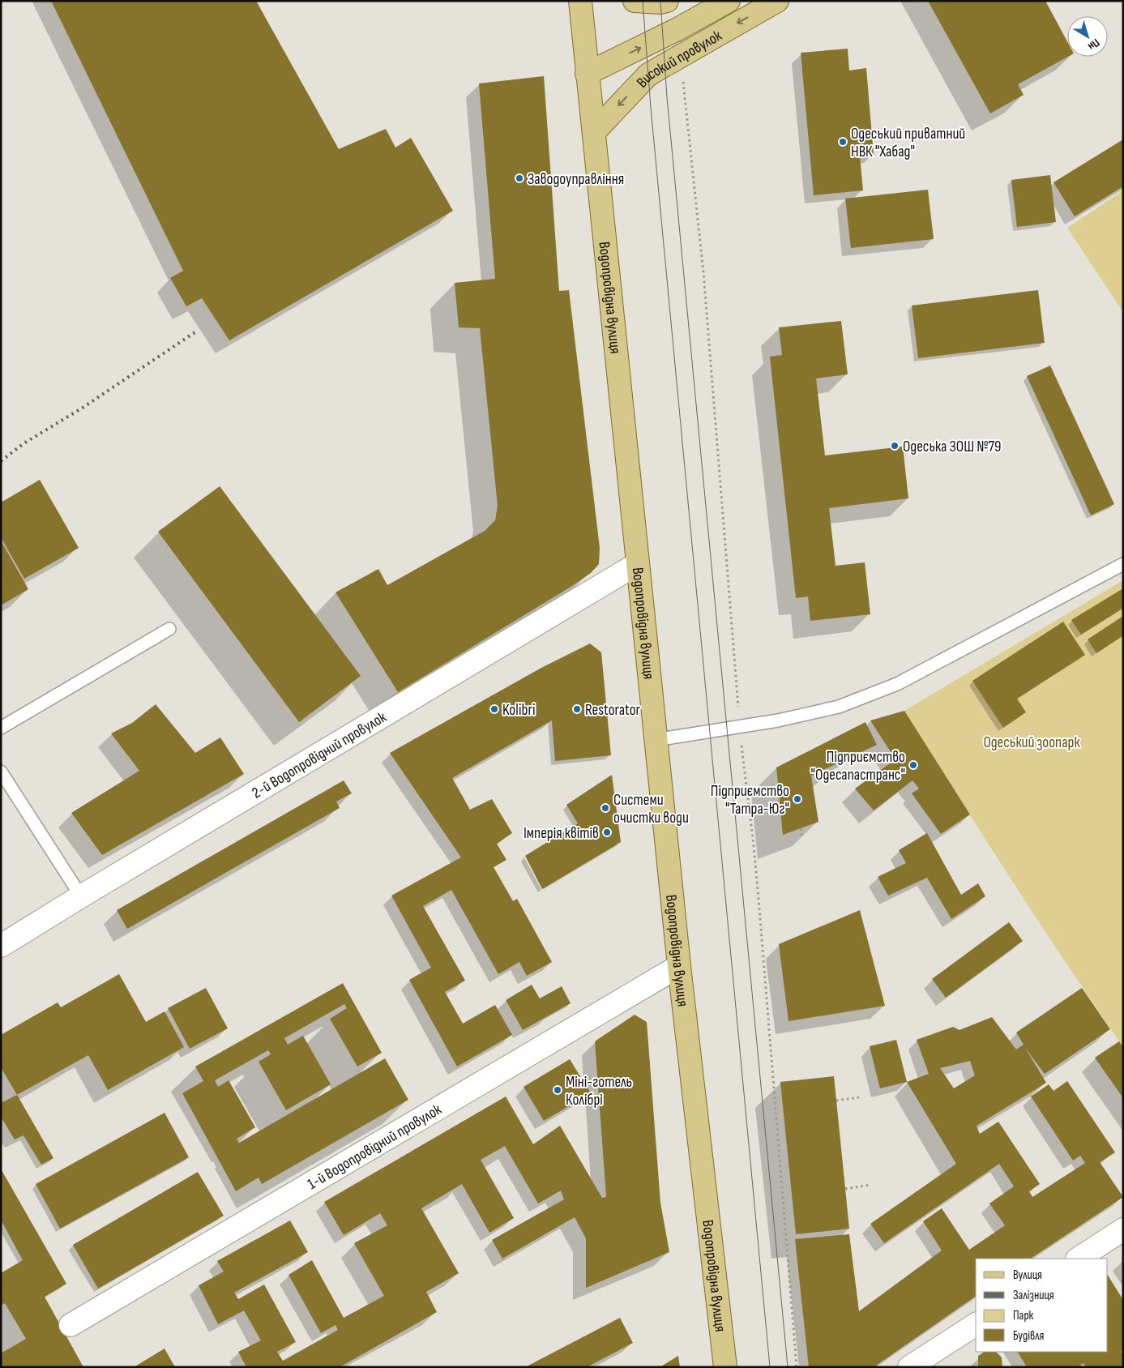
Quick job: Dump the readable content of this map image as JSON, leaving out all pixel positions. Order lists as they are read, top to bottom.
{
  "streets": {
    "main road": ["Високий провулок", "Водопровідна вулиця"],
    "street": ["2-й Водопровідний провулок", "1-й Водопровідний провулок"]
  },
  "crossings": [
    ["Високий провулок", "Водопровідна вулиця"],
    ["Водопровідна вулиця", "2-й Водопровідний провулок"],
    ["Водопровідна вулиця", "1-й Водопровідний провулок"]
  ],
  "parks": ["Одеський зоопарк"],
  "places": [
    "Одеський приватний НВК \"Хабад\"",
    "Заводоуправління",
    "Одеська ЗОШ №79",
    "Kolibri",
    "Restorator",
    "Підприємство \"Одесапастранс\"",
    "Підприємство \"Татра-Юг\"",
    "Системи очистки води",
    "Імперія квітів",
    "Міні-готель Колібрі"
  ],
  "legend": [
    "Вулиця",
    "Залізниця",
    "Парк",
    "Будівля"
  ],
  "north": "bottom right"
}
